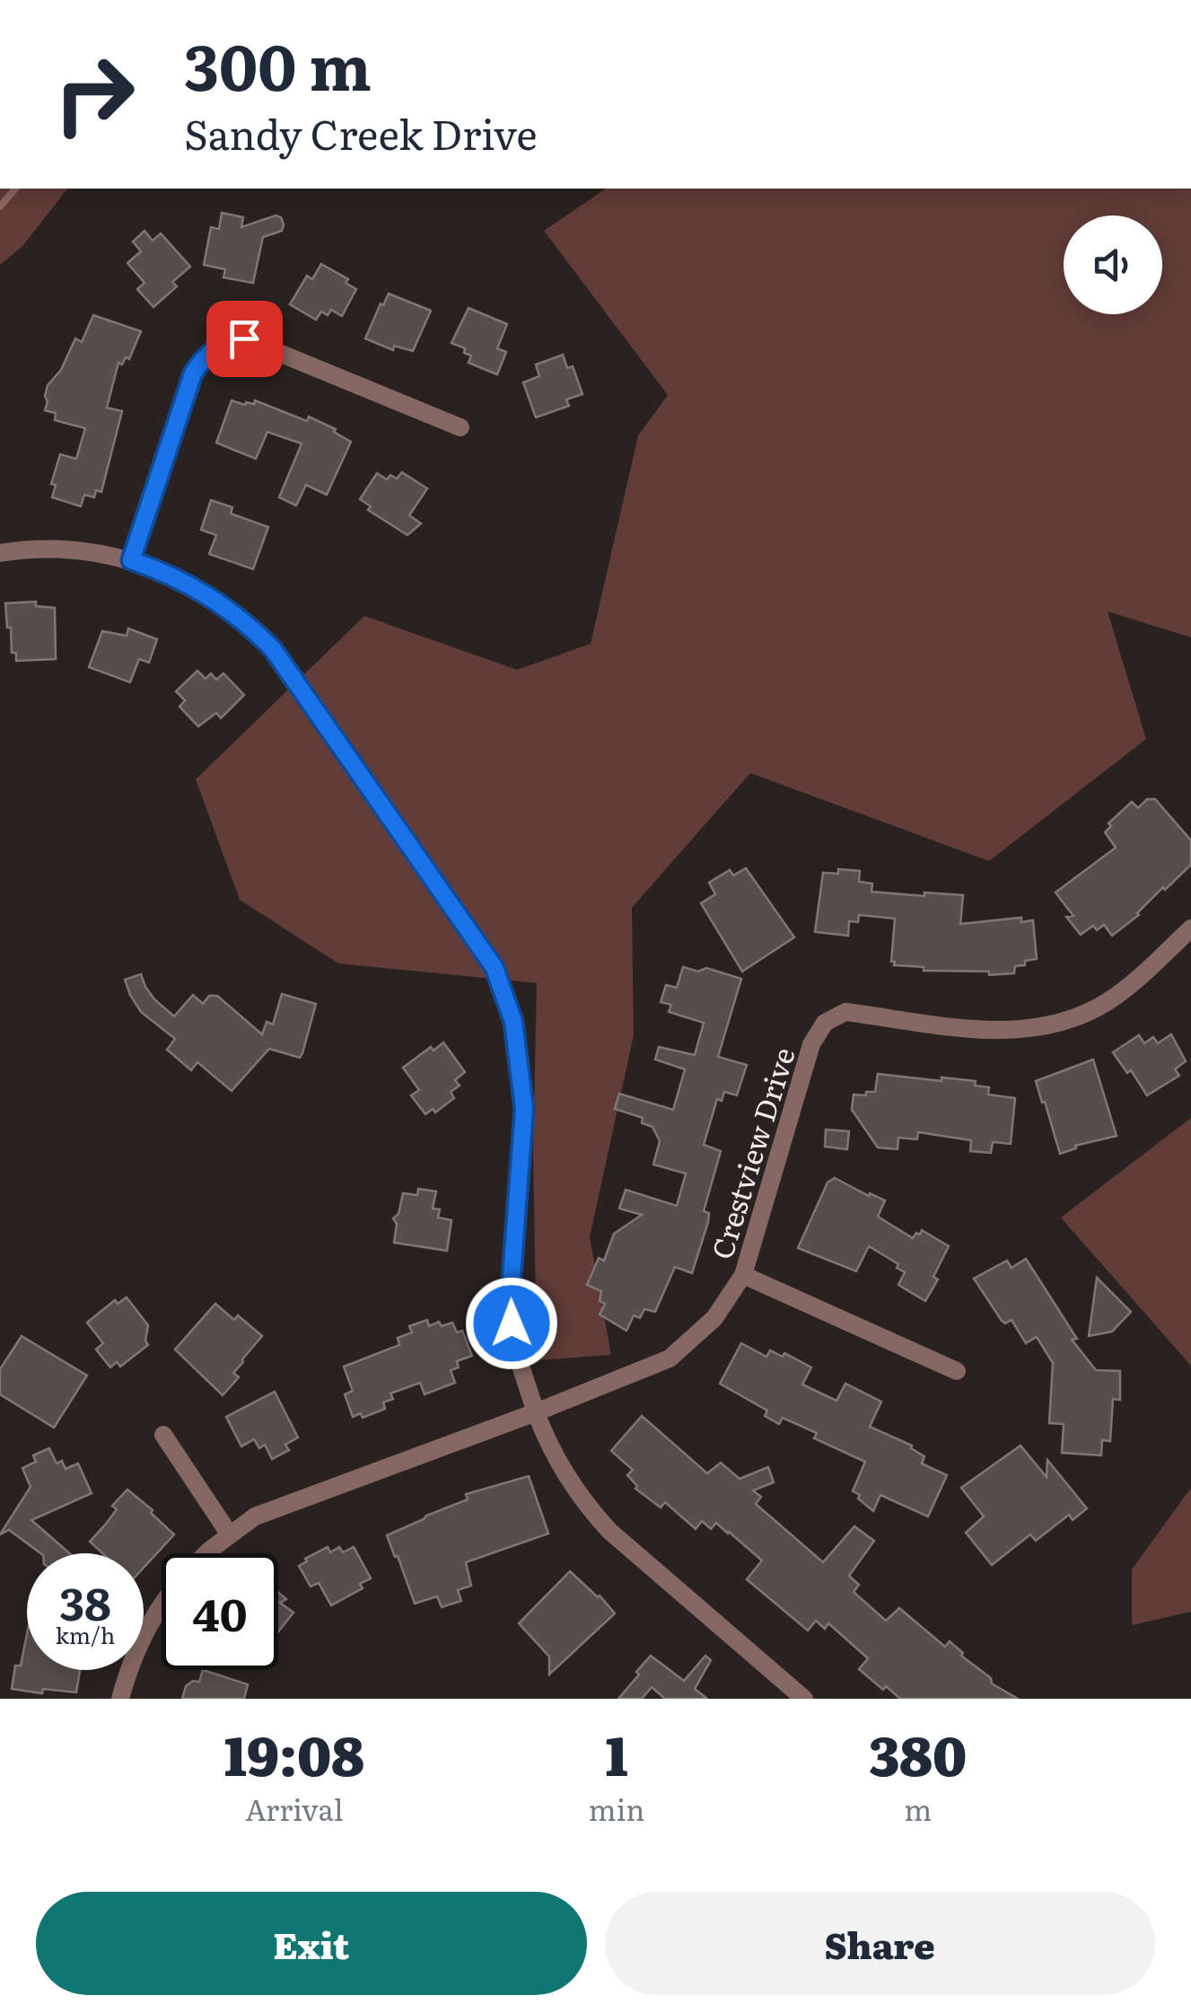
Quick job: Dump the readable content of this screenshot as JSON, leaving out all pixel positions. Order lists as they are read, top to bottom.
{
  "streets": {
    "street": ["Crestview Drive"]
  },
  "page": {
    "turn": ["300 m", "Sandy Creek Drive"],
    "speed": "38 km/h",
    "limit": "40",
    "eta": [
      "19:08",
      "Arrival",
      "1",
      "min",
      "380",
      "m"
    ],
    "buttons": ["Exit", "Share"]
  }
}
